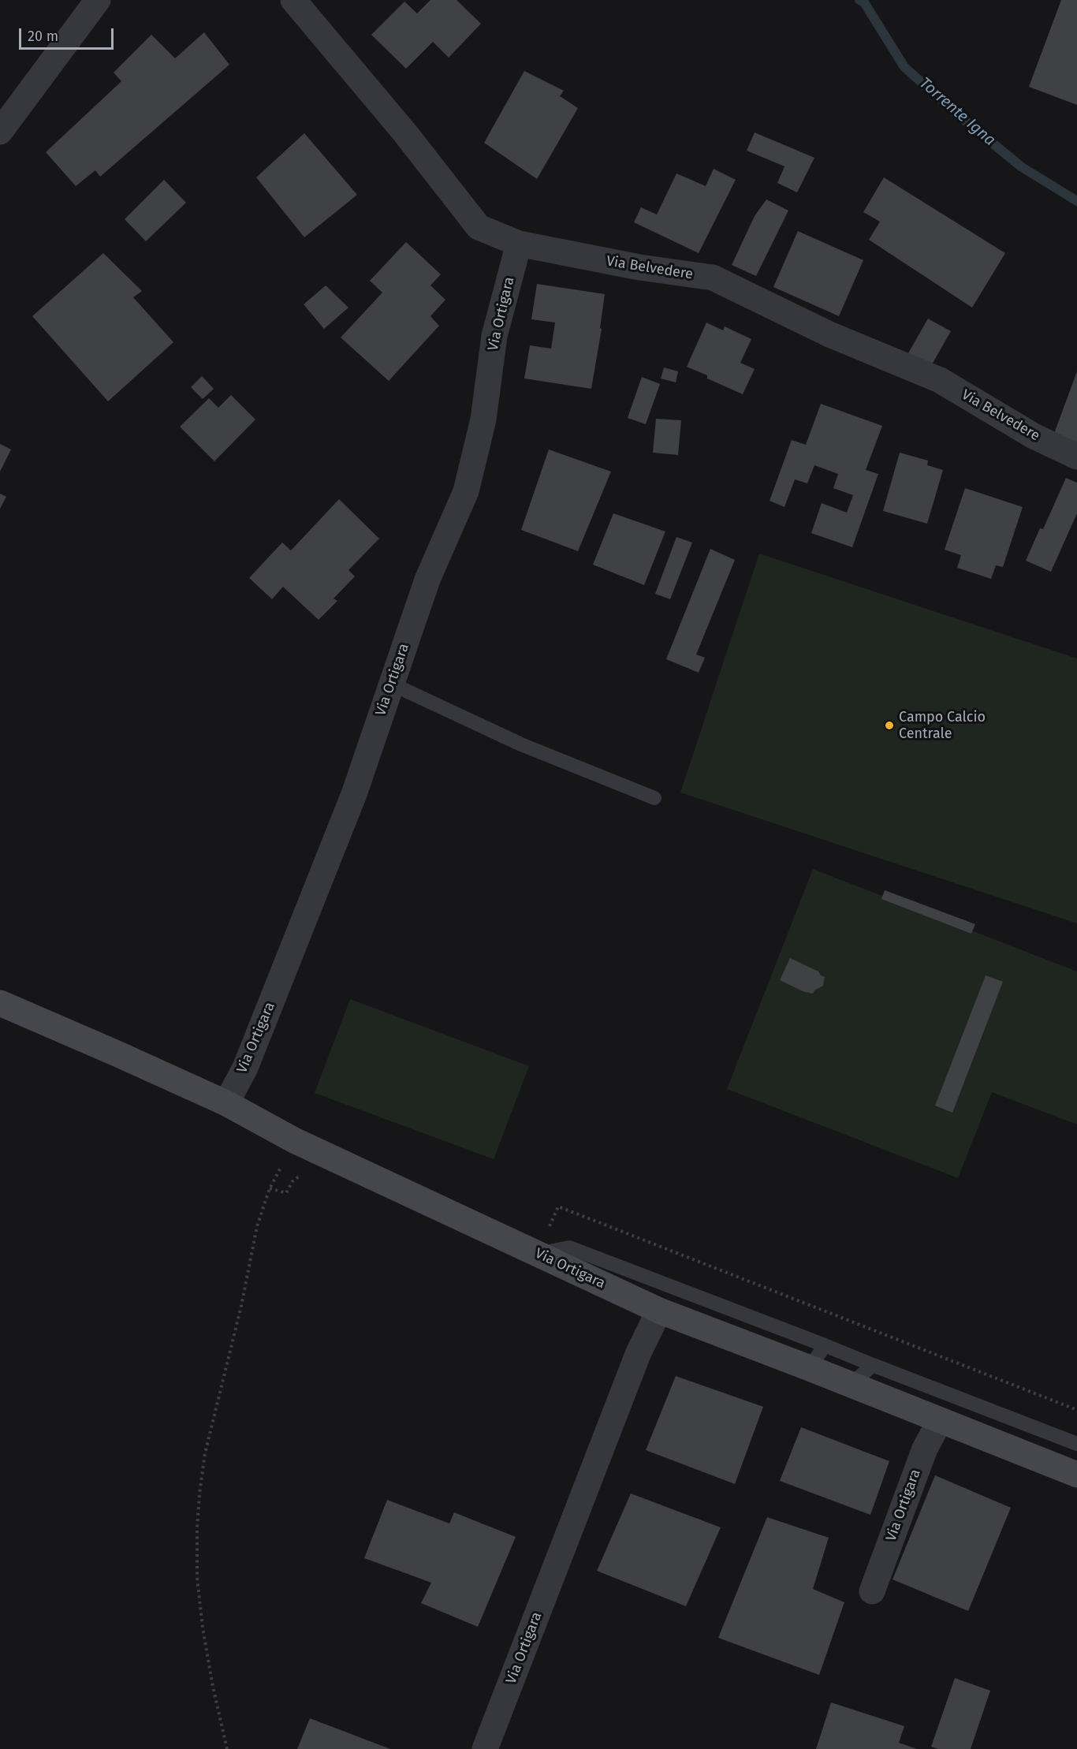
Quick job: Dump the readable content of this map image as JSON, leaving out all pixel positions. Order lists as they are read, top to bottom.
{
  "streets": {
    "street": ["Via Belvedere", "Via Ortigara"]
  },
  "crossings": [
    ["Via Belvedere", "Via Ortigara"]
  ],
  "water": ["Torrente Igna"],
  "places": ["Campo Calcio Centrale"],
  "scale_bar": "20 m"
}
